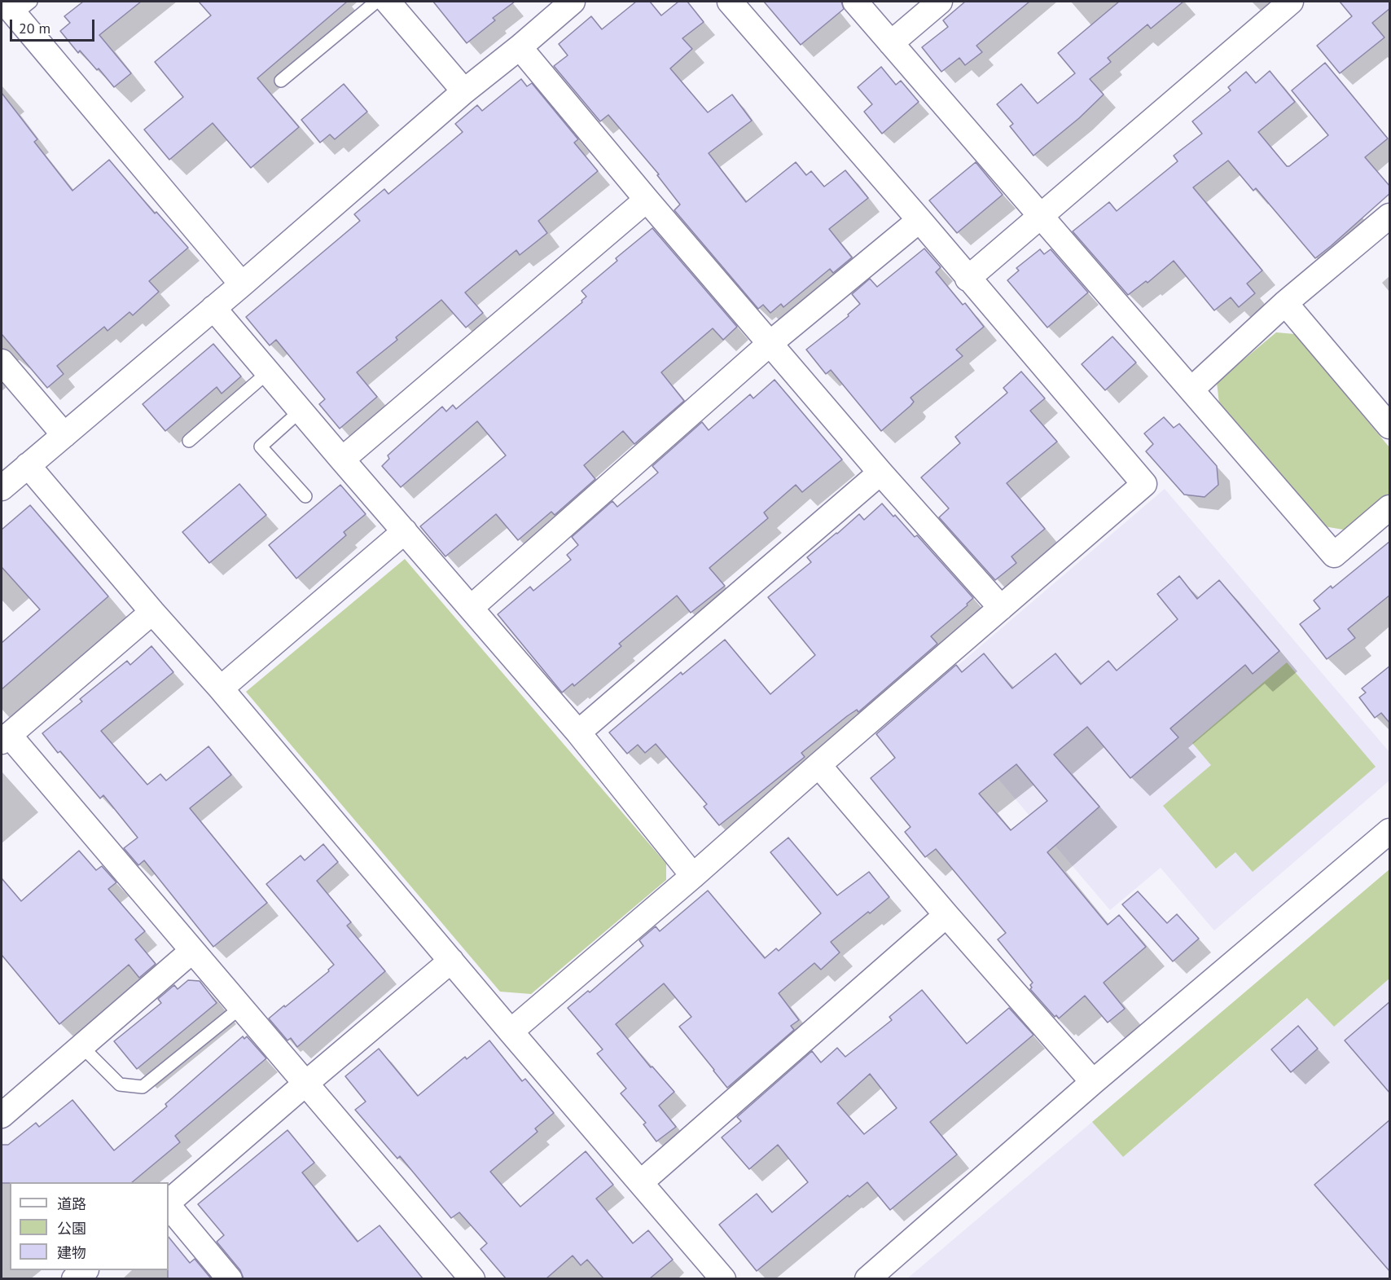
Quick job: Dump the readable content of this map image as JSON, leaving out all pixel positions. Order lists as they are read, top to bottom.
{
  "legend": ["道路", "公園", "建物"],
  "scale_bar": "20 m"
}
